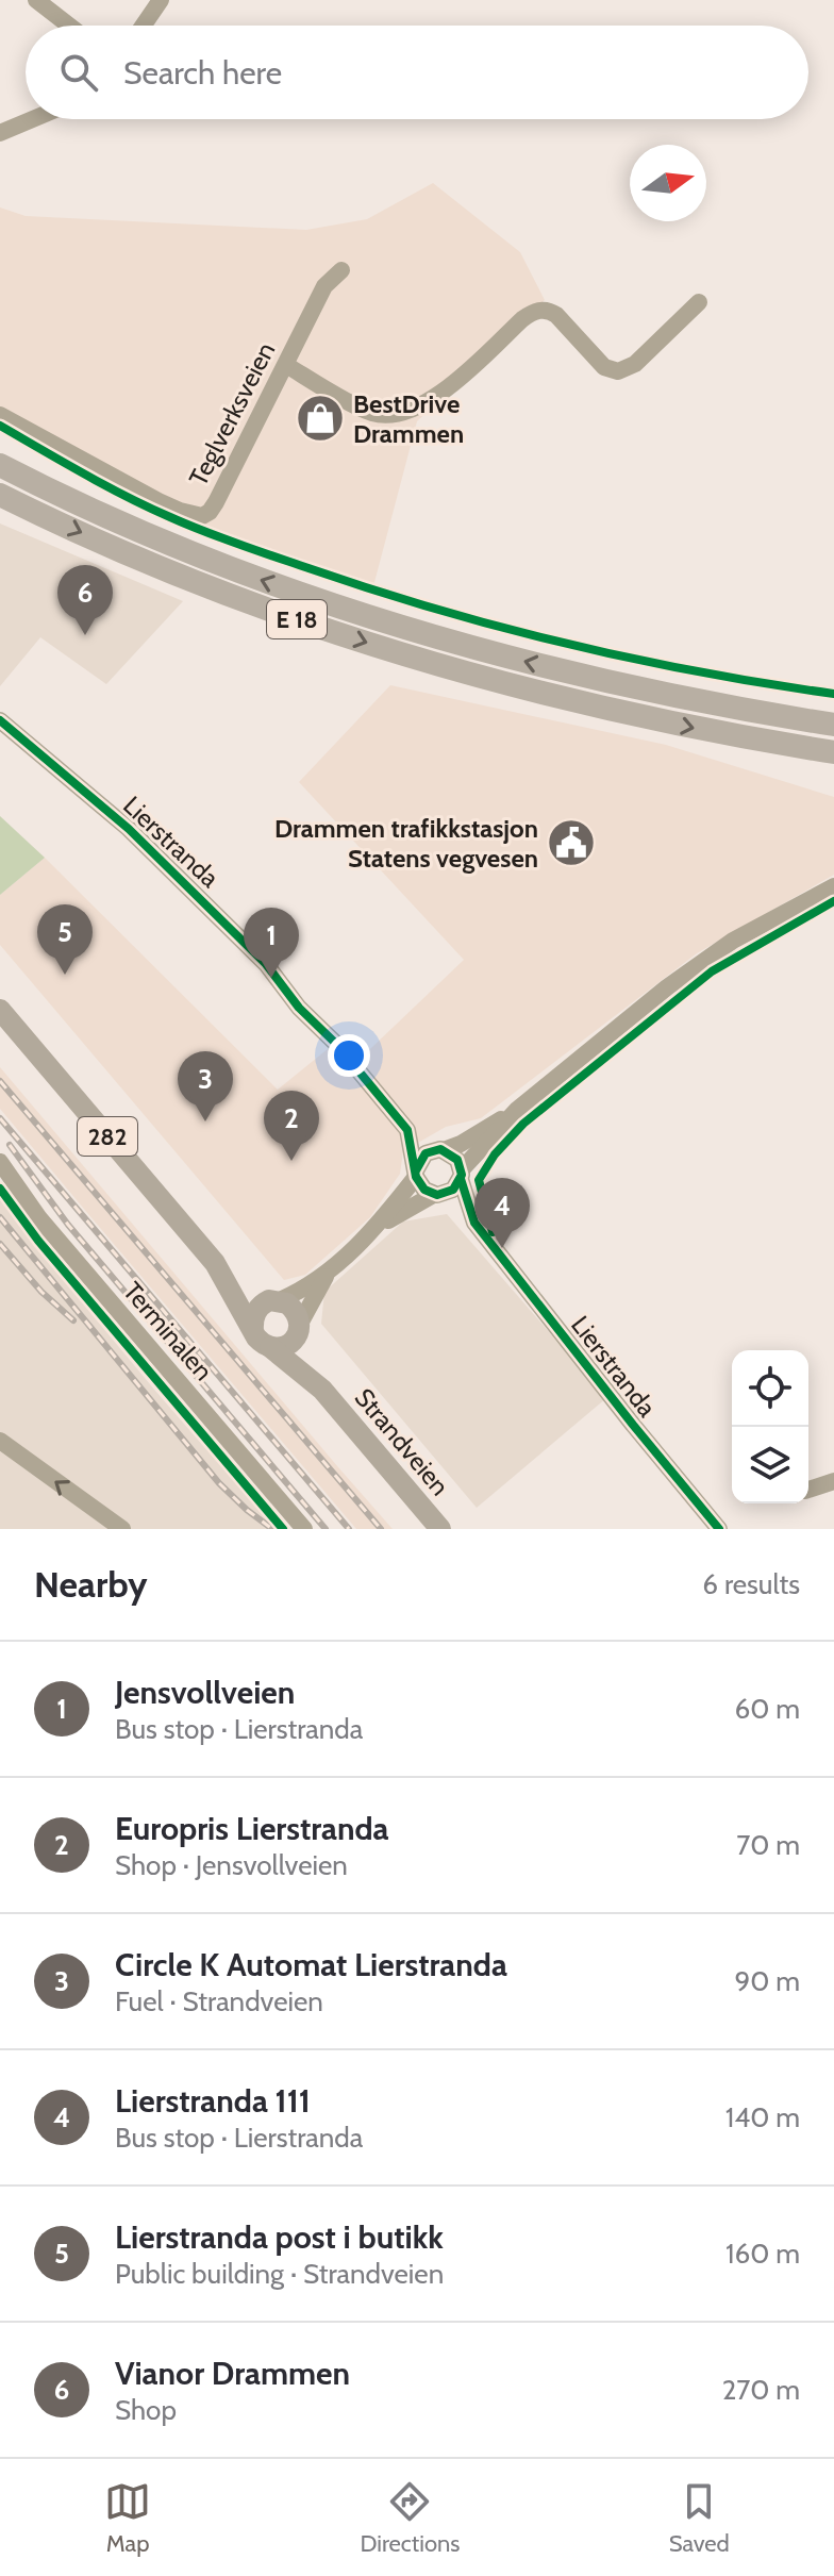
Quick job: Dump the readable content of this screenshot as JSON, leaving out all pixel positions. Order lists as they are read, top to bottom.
{
  "streets": {
    "highway": ["E 18"],
    "main road": ["282", "Strandveien"],
    "street": ["Teglverksveien", "Lierstranda", "Terminalen"]
  },
  "crossings": [
    ["282", "Strandveien"]
  ],
  "places": {
    "shop": ["BestDrive Drammen"],
    "public building": ["Drammen trafikkstasjon Statens vegvesen"]
  },
  "north": "right",
  "page": {
    "search": "Search here",
    "pins": [
      "6",
      "5",
      "1",
      "3",
      "2",
      "4"
    ],
    "heading": ["Nearby", "6 results"],
    "list": [
      {
        "mark": "1",
        "name": "Jensvollveien",
        "note": "Bus stop · Lierstranda",
        "value": "60 m"
      },
      {
        "mark": "2",
        "name": "Europris Lierstranda",
        "note": "Shop · Jensvollveien",
        "value": "70 m"
      },
      {
        "mark": "3",
        "name": "Circle K Automat Lierstranda",
        "note": "Fuel · Strandveien",
        "value": "90 m"
      },
      {
        "mark": "4",
        "name": "Lierstranda 111",
        "note": "Bus stop · Lierstranda",
        "value": "140 m"
      },
      {
        "mark": "5",
        "name": "Lierstranda post i butikk",
        "note": "Public building · Strandveien",
        "value": "160 m"
      },
      {
        "mark": "6",
        "name": "Vianor Drammen",
        "note": "Shop",
        "value": "270 m"
      }
    ],
    "nav": ["Map", "Directions", "Saved"]
  }
}
